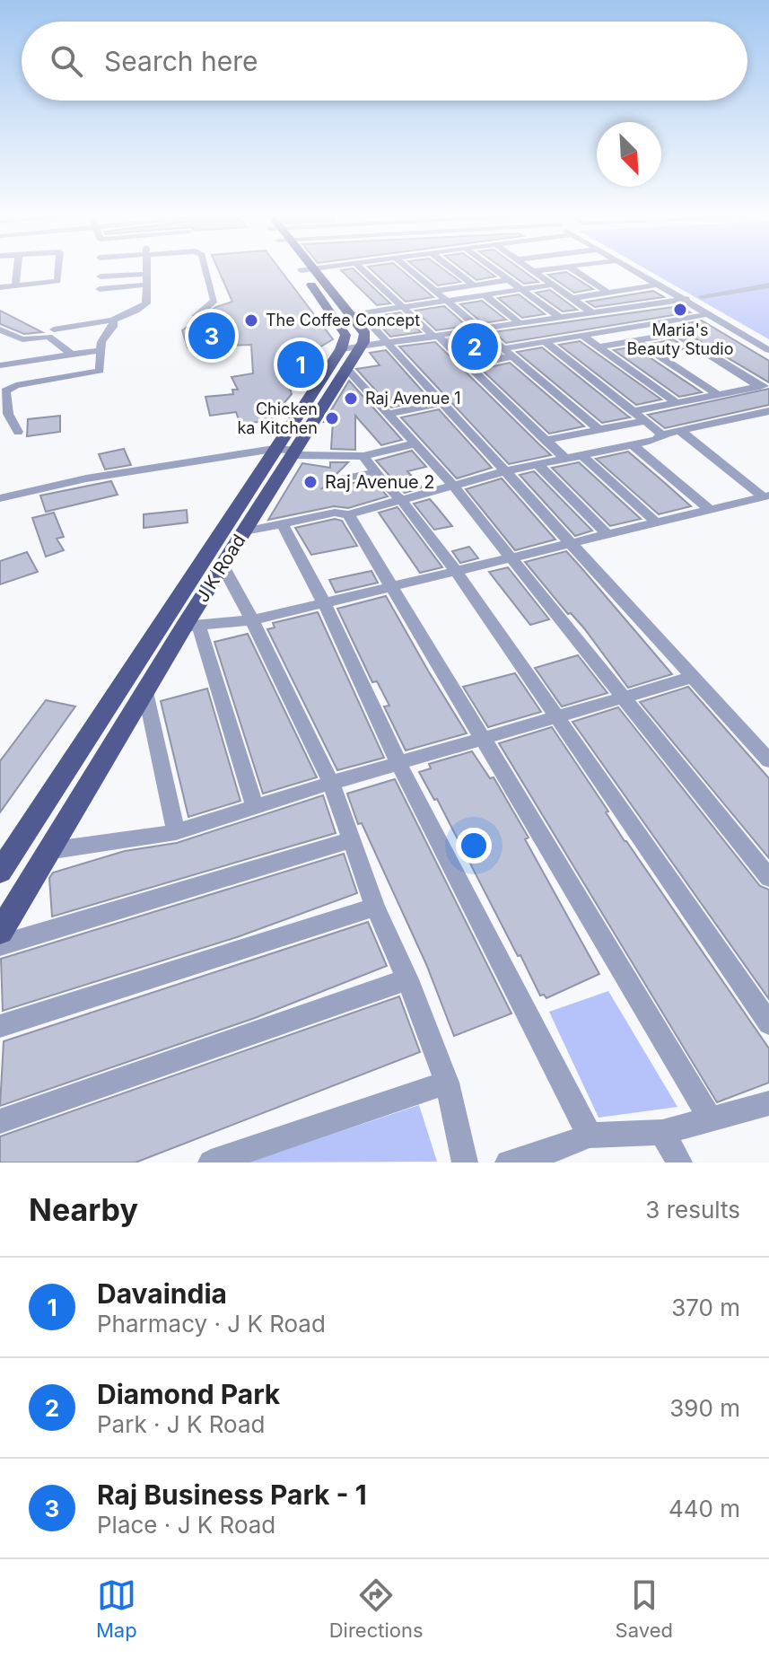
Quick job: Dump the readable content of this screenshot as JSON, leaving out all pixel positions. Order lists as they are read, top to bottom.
{
  "streets": {
    "main road": ["J K Road"]
  },
  "places": [
    "Maria's Beauty Studio",
    "The Coffee Concept",
    "Raj Avenue 1",
    "Chicken ka Kitchen",
    "Raj Avenue 2"
  ],
  "north": "bottom right",
  "page": {
    "search": "Search here",
    "pins": ["3", "2", "1"],
    "heading": ["Nearby", "3 results"],
    "list": [
      {
        "mark": "1",
        "name": "Davaindia",
        "note": "Pharmacy · J K Road",
        "value": "370 m"
      },
      {
        "mark": "2",
        "name": "Diamond Park",
        "note": "Park · J K Road",
        "value": "390 m"
      },
      {
        "mark": "3",
        "name": "Raj Business Park - 1",
        "note": "Place · J K Road",
        "value": "440 m"
      }
    ],
    "nav": ["Map", "Directions", "Saved"]
  }
}
